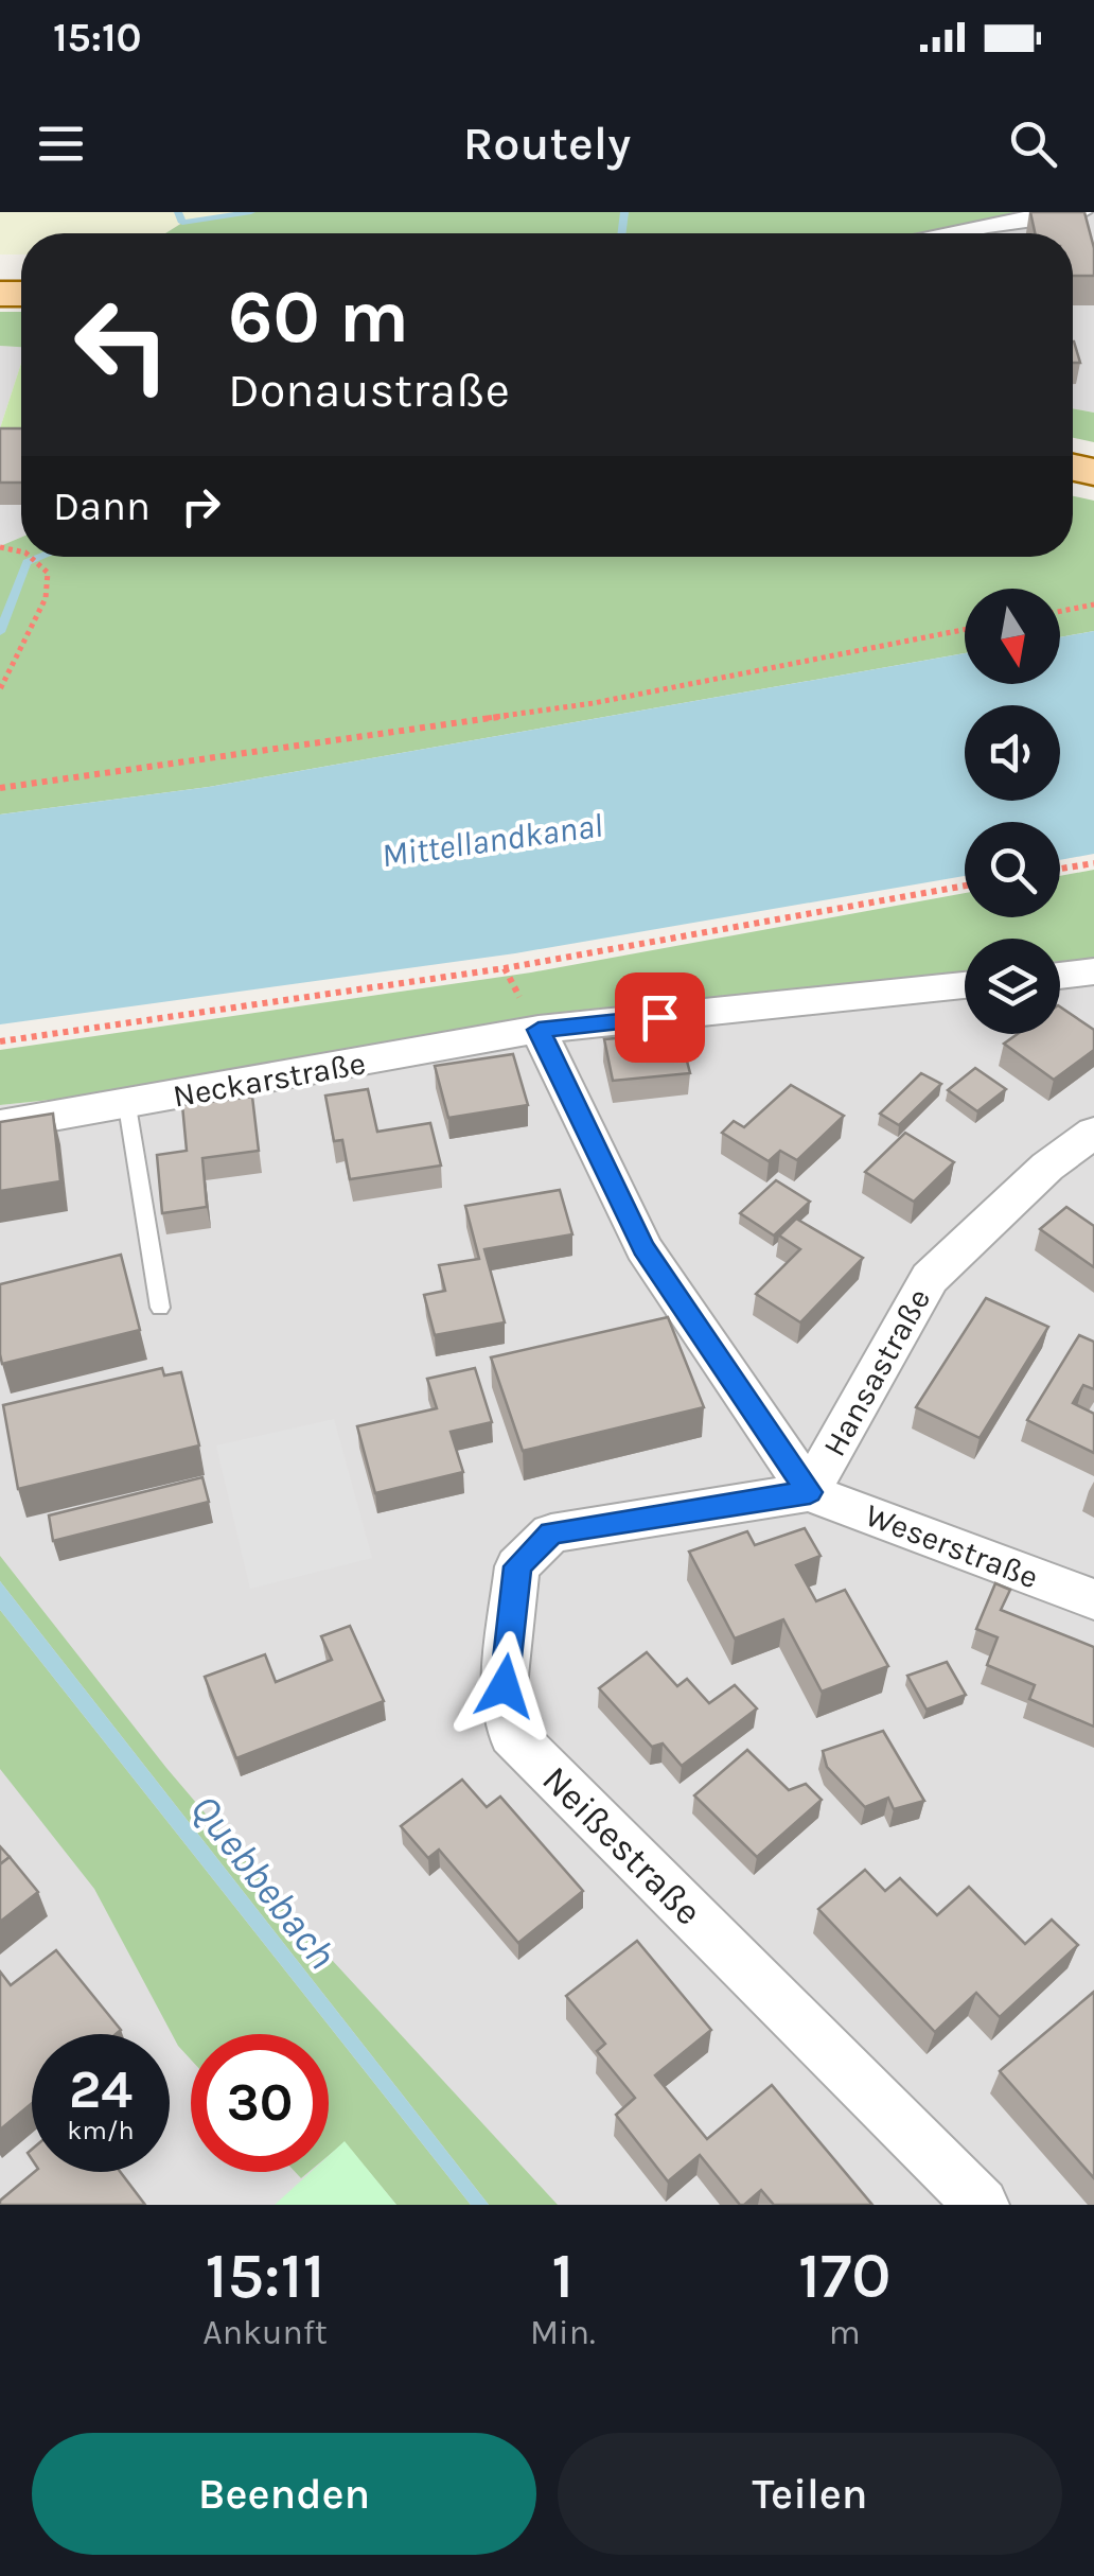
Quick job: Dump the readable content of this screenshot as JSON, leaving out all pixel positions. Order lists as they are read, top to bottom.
{
  "streets": {
    "street": [
      "Neckarstraße",
      "Hansastraße",
      "Weserstraße",
      "Neißestraße"
    ]
  },
  "crossings": [
    ["Hansastraße", "Weserstraße"],
    ["Hansastraße", "Neißestraße"],
    ["Weserstraße", "Neißestraße"]
  ],
  "water": ["Mittellandkanal", "Quebbebach"],
  "north": "bottom",
  "page": {
    "status": "15:10",
    "header": "Routely",
    "turn": ["60 m", "Donaustraße"],
    "then": "Dann",
    "speed": "24 km/h",
    "limit": "30",
    "eta": [
      "15:11",
      "Ankunft",
      "1",
      "Min.",
      "170",
      "m"
    ],
    "buttons": ["Beenden", "Teilen"]
  }
}
